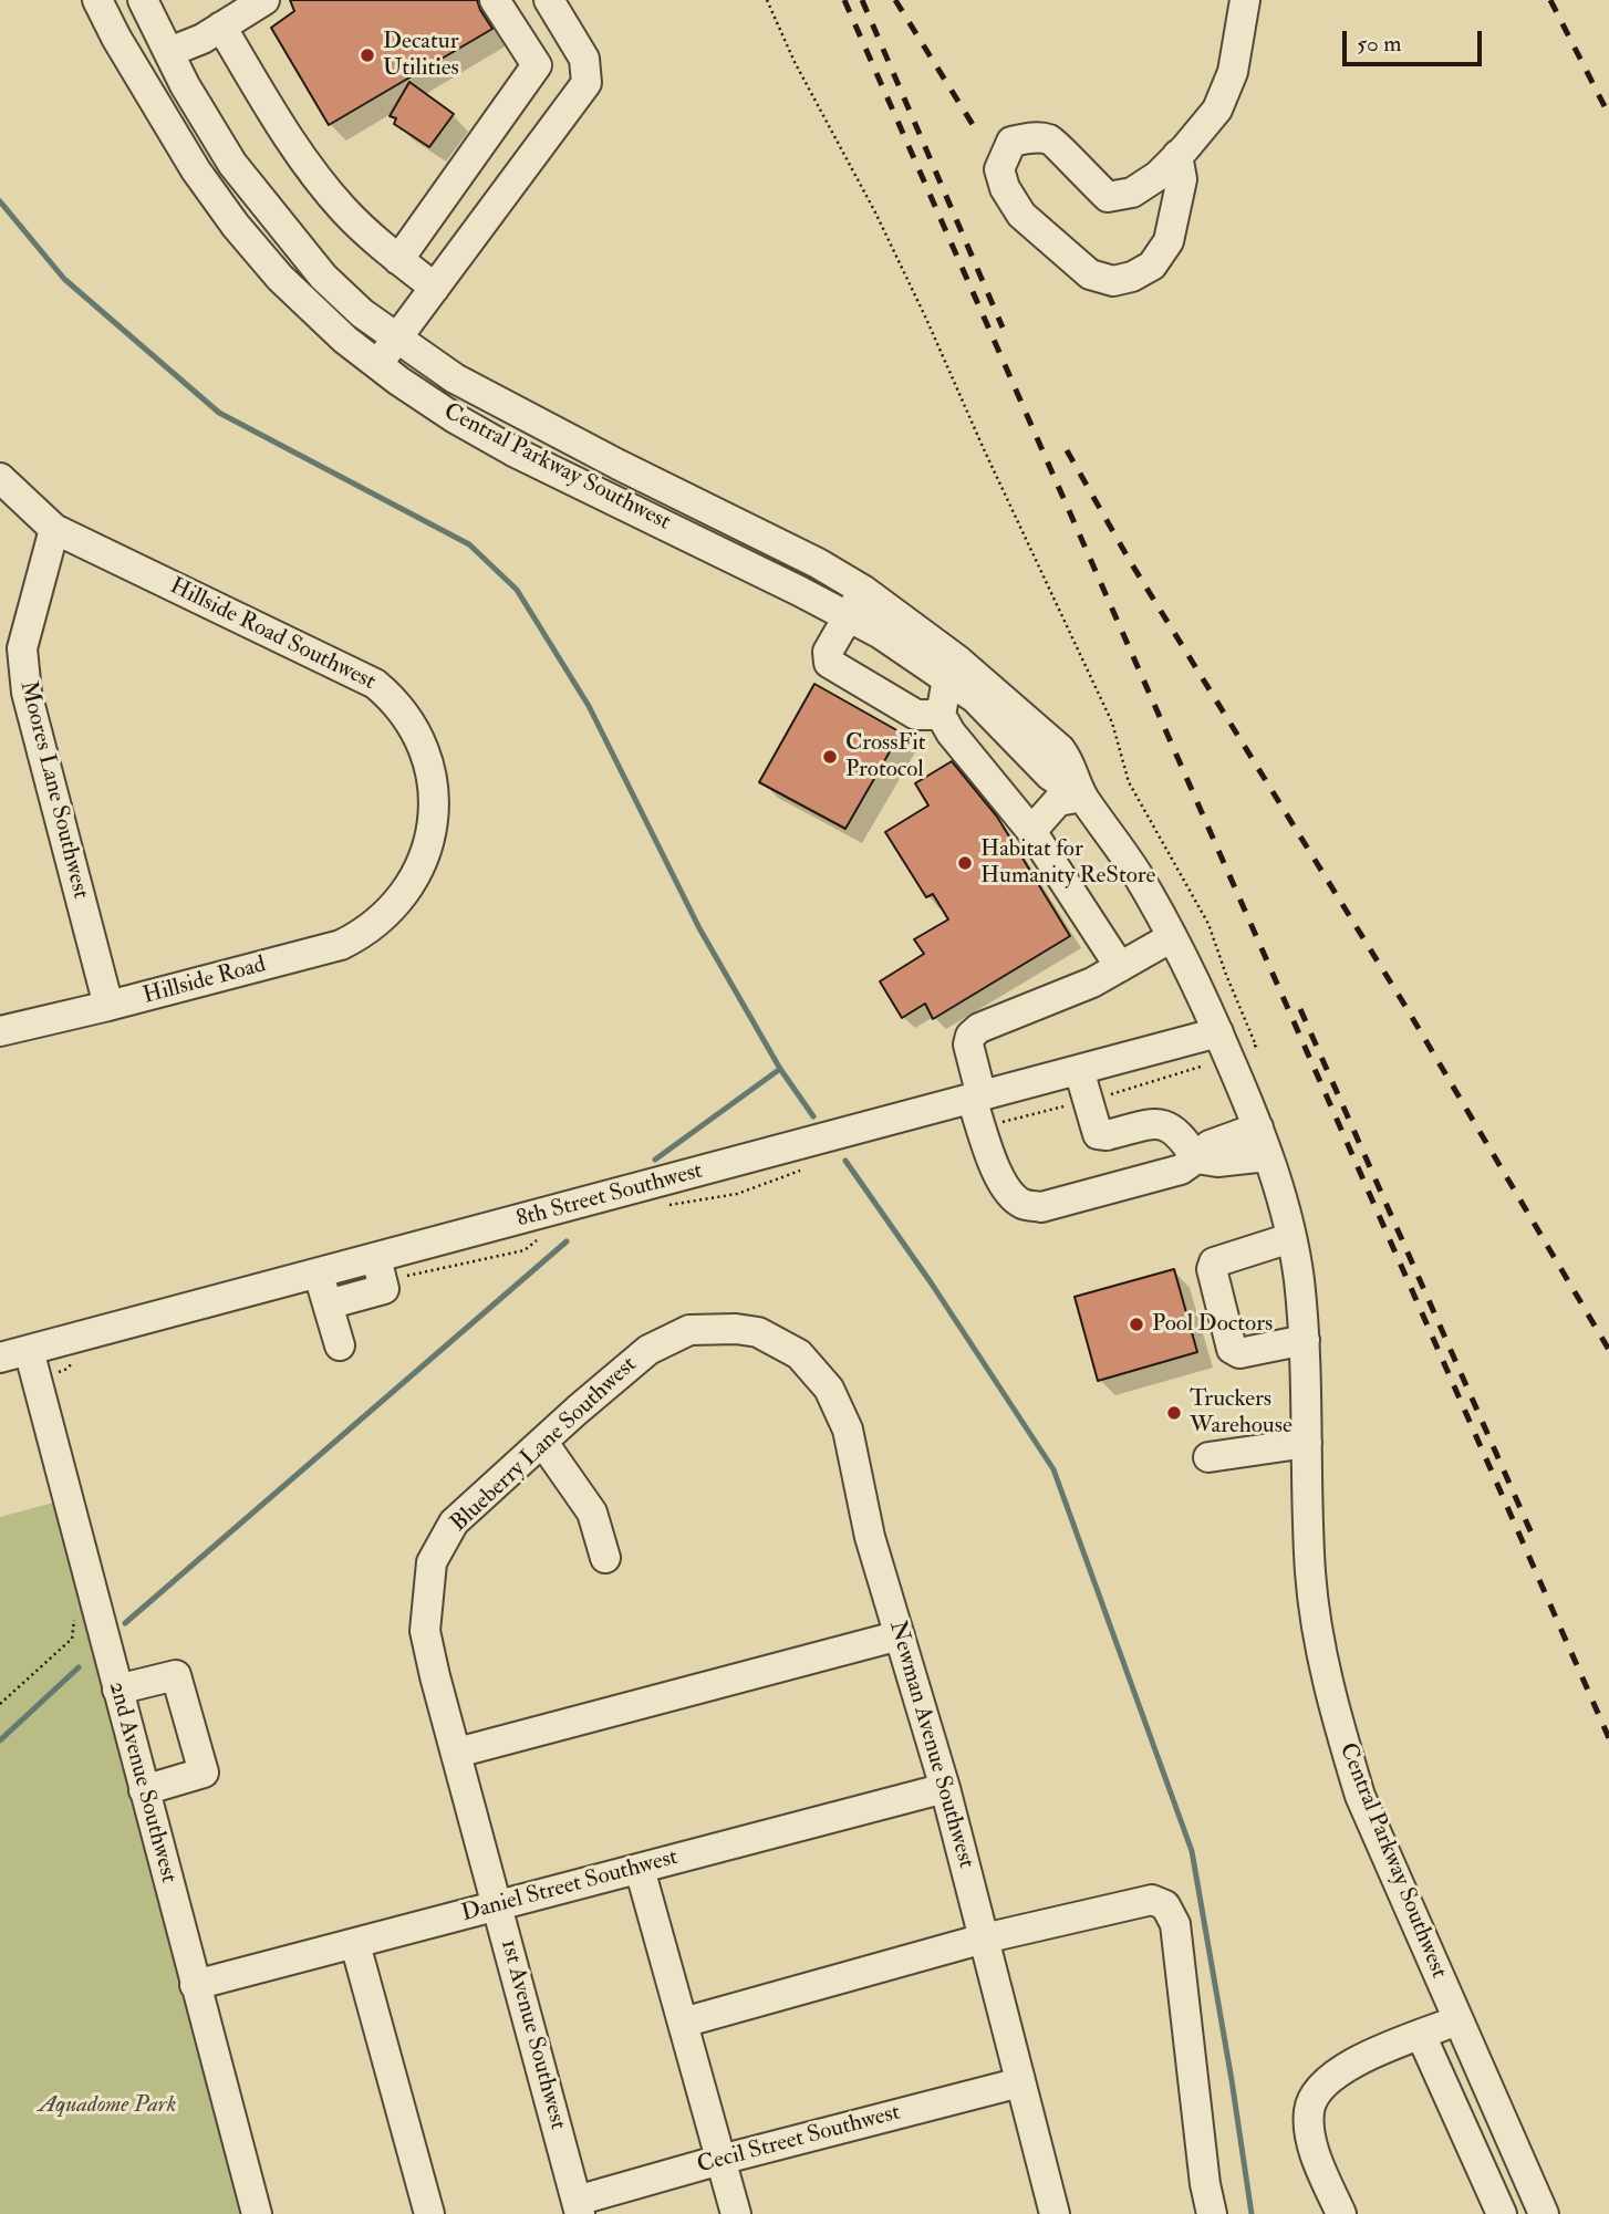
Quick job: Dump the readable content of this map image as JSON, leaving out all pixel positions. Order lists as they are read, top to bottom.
{
  "streets": {
    "street": [
      "Central Parkway Southwest",
      "Hillside Road Southwest",
      "Moores Lane Southwest",
      "Hillside Road",
      "8th Street Southwest",
      "Blueberry Lane Southwest",
      "Newman Avenue Southwest",
      "2nd Avenue Southwest",
      "Daniel Street Southwest",
      "1st Avenue Southwest",
      "Cecil Street Southwest"
    ]
  },
  "crossings": [
    ["Central Parkway Southwest", "8th Street Southwest"],
    ["Hillside Road Southwest", "Moores Lane Southwest"],
    ["Hillside Road Southwest", "Hillside Road"],
    ["Moores Lane Southwest", "Hillside Road"],
    ["8th Street Southwest", "2nd Avenue Southwest"],
    ["Blueberry Lane Southwest", "Newman Avenue Southwest"],
    ["Blueberry Lane Southwest", "1st Avenue Southwest"],
    ["Newman Avenue Southwest", "Daniel Street Southwest"],
    ["Newman Avenue Southwest", "Cecil Street Southwest"],
    ["2nd Avenue Southwest", "Daniel Street Southwest"],
    ["Daniel Street Southwest", "1st Avenue Southwest"],
    ["1st Avenue Southwest", "Cecil Street Southwest"]
  ],
  "parks": ["Aquadome Park"],
  "places": [
    "Decatur Utilities",
    "CrossFit Protocol",
    "Habitat for Humanity ReStore",
    "Pool Doctors",
    "Truckers Warehouse"
  ],
  "scale_bar": "50 m"
}
